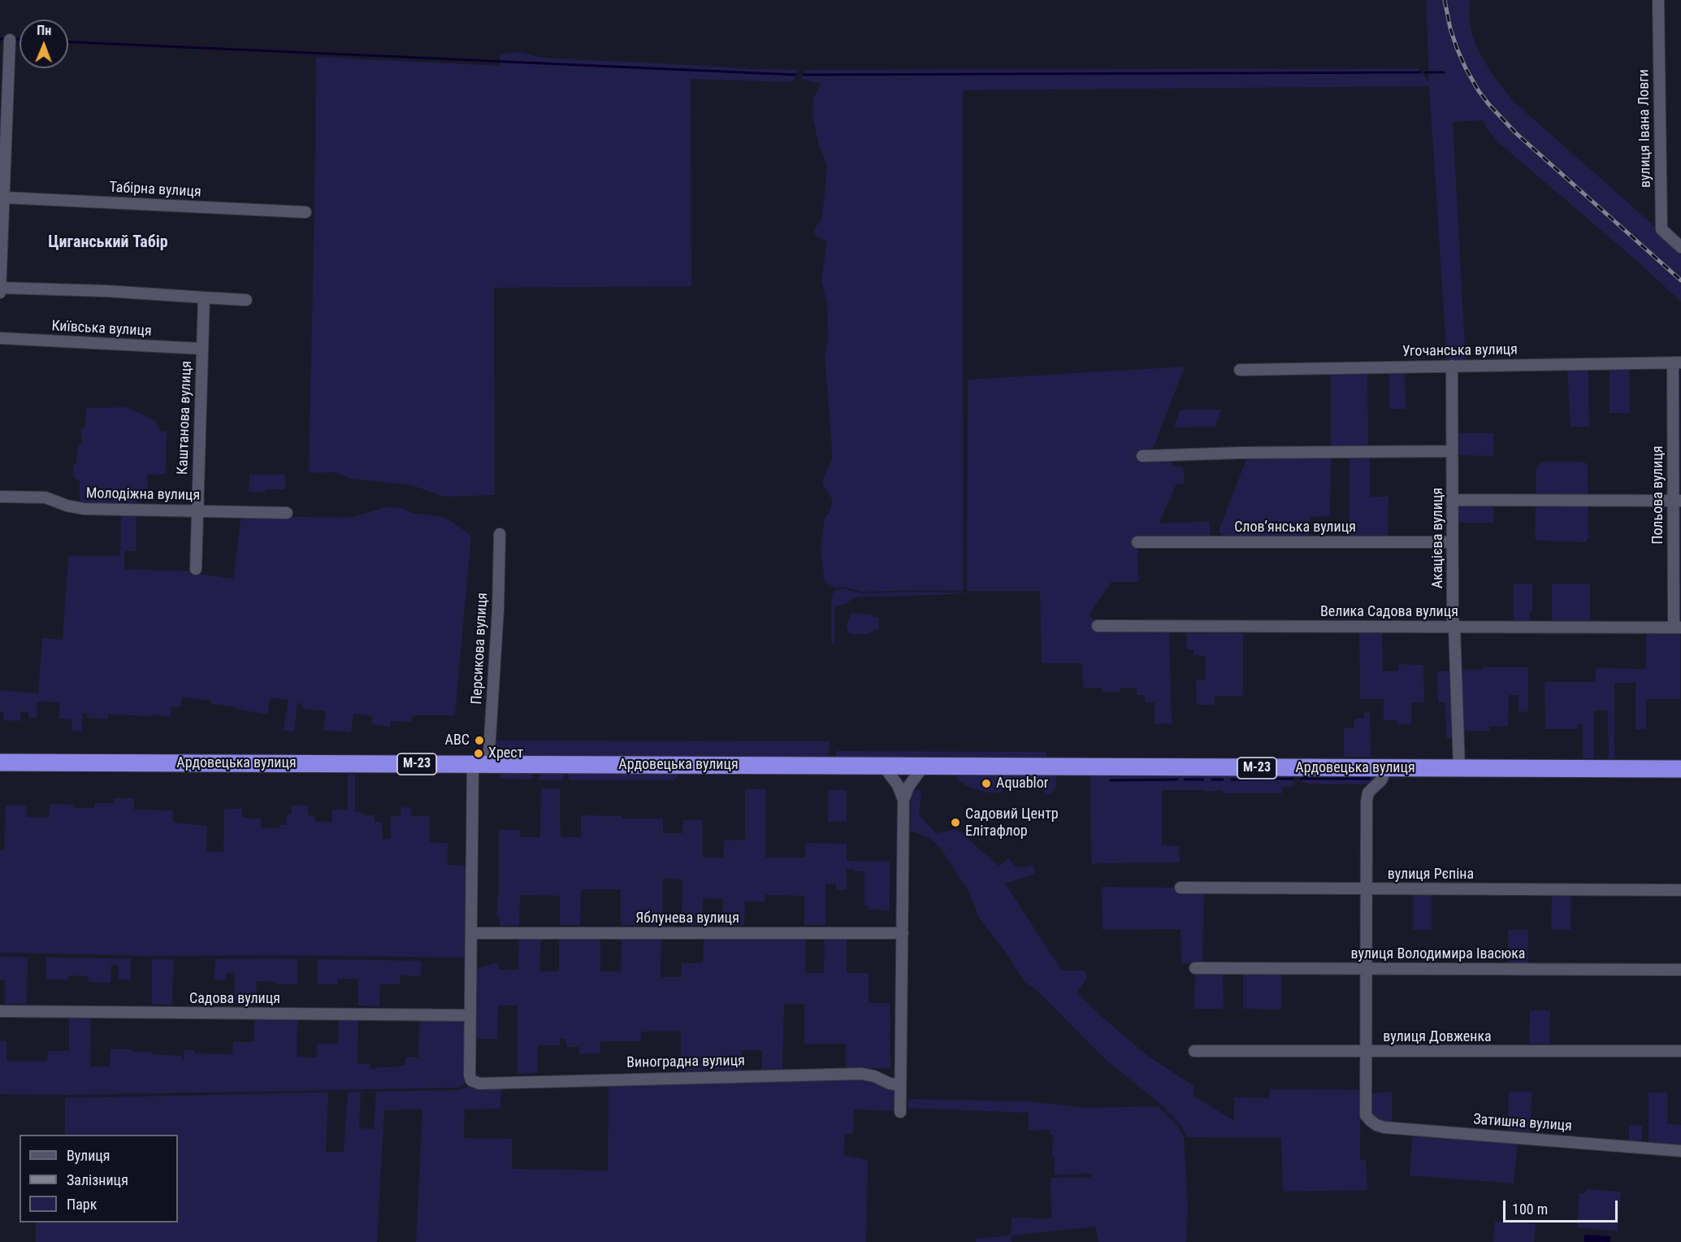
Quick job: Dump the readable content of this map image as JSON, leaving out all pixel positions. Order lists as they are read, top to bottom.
{
  "streets": {
    "highway": ["Ардовецька вулиця", "М-23"],
    "street": [
      "вулиця Івана Ловги",
      "Табірна вулиця",
      "Київська вулиця",
      "Угочанська вулиця",
      "Каштанова вулиця",
      "Молодіжна вулиця",
      "Польова вулиця",
      "Словʼянська вулиця",
      "Акацієва вулиця",
      "Велика Садова вулиця",
      "Персикова вулиця",
      "вулиця Рєпіна",
      "Яблунева вулиця",
      "вулиця Володимира Івасюка",
      "Садова вулиця",
      "вулиця Довженка",
      "Виноградна вулиця",
      "Затишна вулиця"
    ]
  },
  "crossings": [
    ["Київська вулиця", "Каштанова вулиця"],
    ["Угочанська вулиця", "Польова вулиця"],
    ["Угочанська вулиця", "Акацієва вулиця"],
    ["Каштанова вулиця", "Молодіжна вулиця"],
    ["Польова вулиця", "Велика Садова вулиця"],
    ["Словʼянська вулиця", "Акацієва вулиця"],
    ["Акацієва вулиця", "Велика Садова вулиця"],
    ["Акацієва вулиця", "Ардовецька вулиця"],
    ["Персикова вулиця", "Ардовецька вулиця"],
    ["Садова вулиця", "Виноградна вулиця"],
    ["вулиця Довженка", "Затишна вулиця"]
  ],
  "districts": ["Циганський Табір"],
  "places": [
    "ABC",
    "Хрест",
    "Aquablor",
    "Садовий Центр Елітафлор"
  ],
  "legend": ["Вулиця", "Залізниця", "Парк"],
  "scale_bar": "100 m",
  "north": "top"
}
